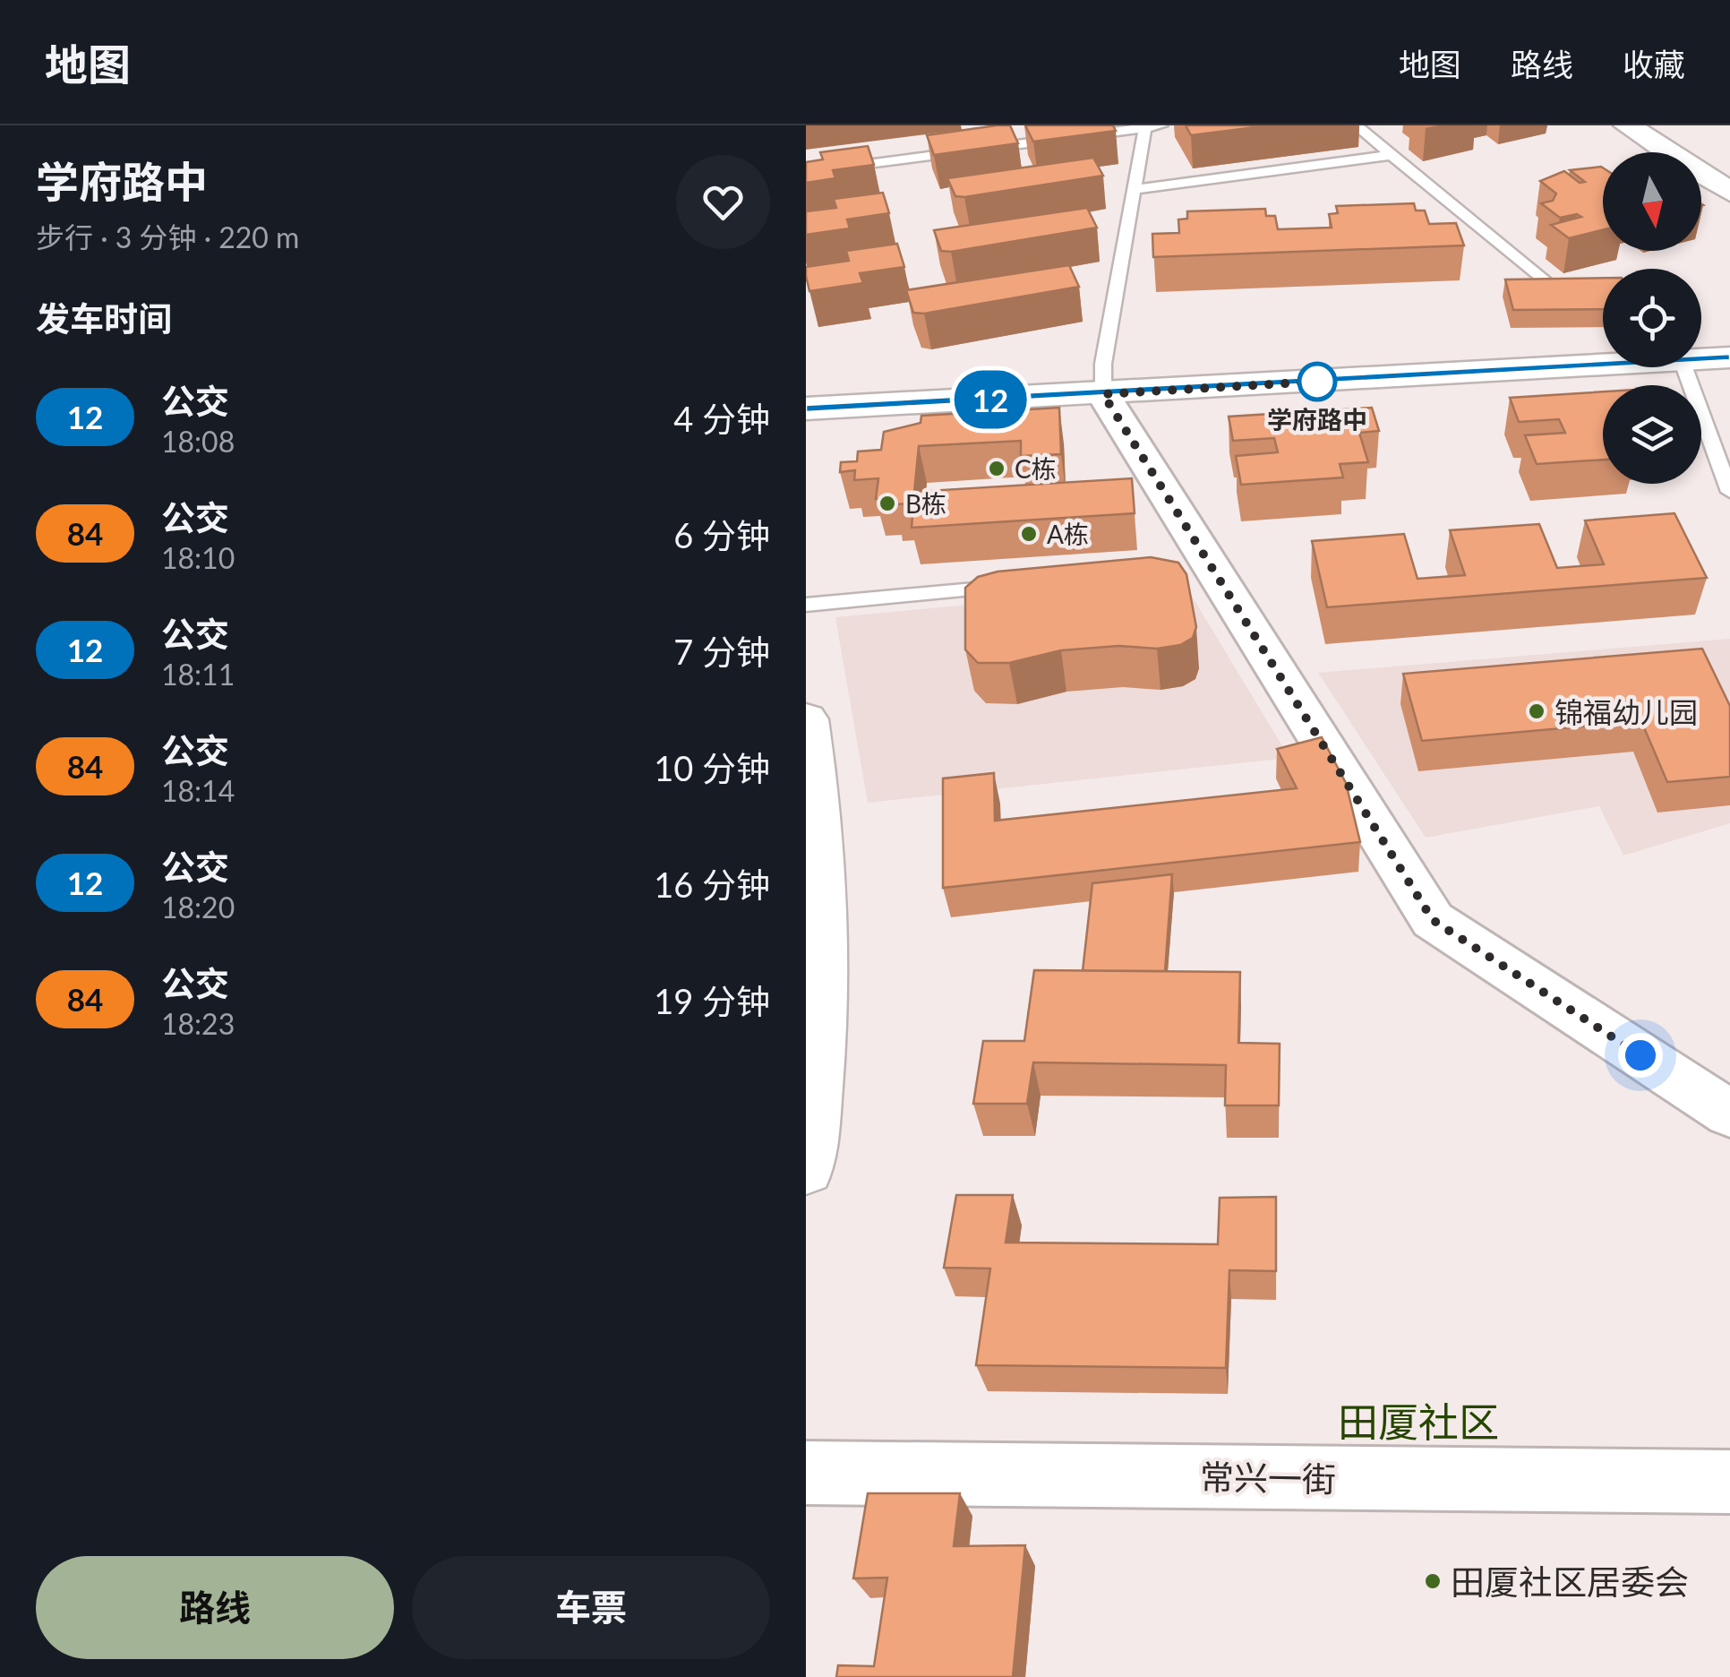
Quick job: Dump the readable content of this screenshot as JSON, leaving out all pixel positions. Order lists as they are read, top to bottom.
{
  "streets": {
    "street": ["常兴一街"]
  },
  "districts": ["田厦社区"],
  "places": [
    "学府路中",
    "C栋",
    "B栋",
    "A栋",
    "锦福幼儿园",
    "田厦社区居委会"
  ],
  "lines": ["bus line 12"],
  "north": "bottom",
  "page": {
    "header": "地图",
    "nav": ["地图", "路线", "收藏"],
    "heading": [
      ["学府路中", "步行 · 3 分钟 · 220 m"],
      "发车时间"
    ],
    "on_map": "12",
    "list": [
      {
        "mark": "12",
        "name": "公交",
        "note": "18:08",
        "value": "4 分钟"
      },
      {
        "mark": "84",
        "name": "公交",
        "note": "18:10",
        "value": "6 分钟"
      },
      {
        "mark": "12",
        "name": "公交",
        "note": "18:11",
        "value": "7 分钟"
      },
      {
        "mark": "84",
        "name": "公交",
        "note": "18:14",
        "value": "10 分钟"
      },
      {
        "mark": "12",
        "name": "公交",
        "note": "18:20",
        "value": "16 分钟"
      },
      {
        "mark": "84",
        "name": "公交",
        "note": "18:23",
        "value": "19 分钟"
      }
    ],
    "buttons": ["路线", "车票"]
  }
}
